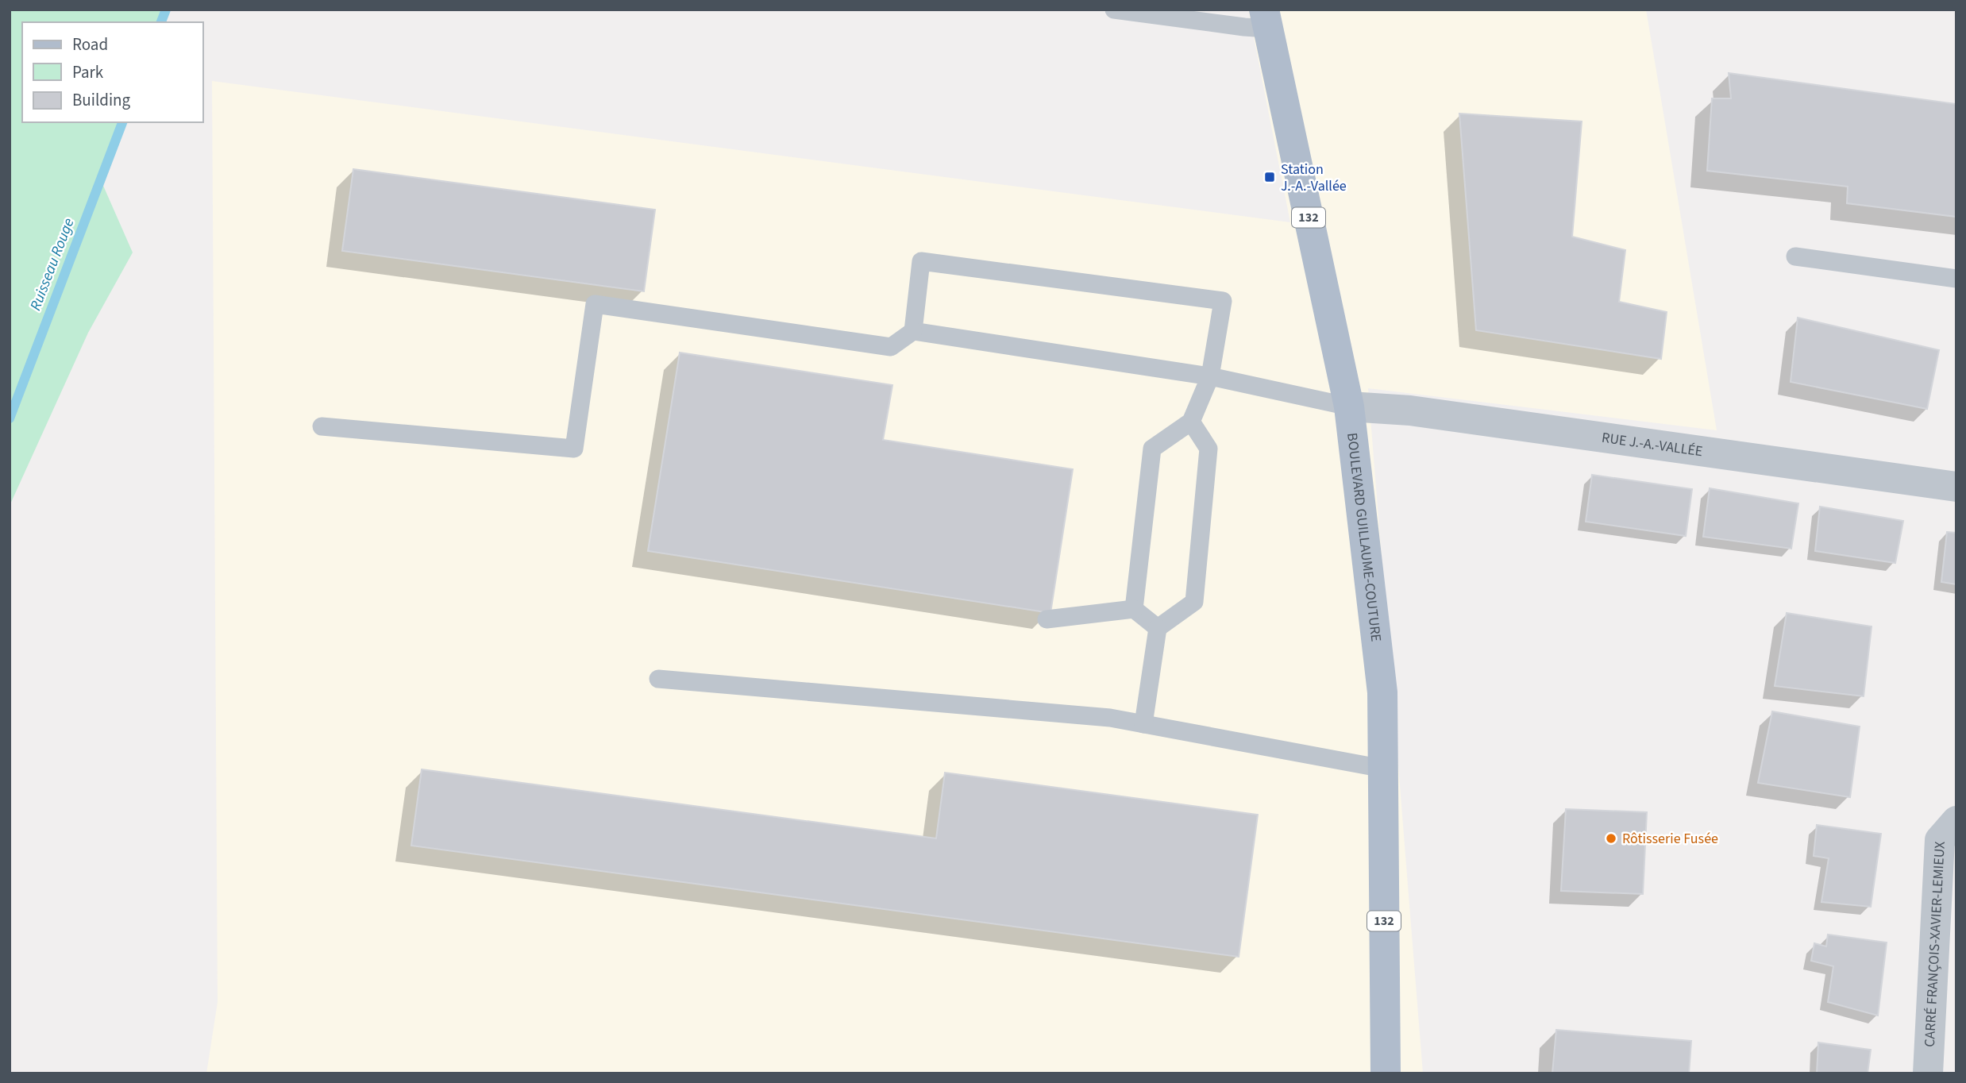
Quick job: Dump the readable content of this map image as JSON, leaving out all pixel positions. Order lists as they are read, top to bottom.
{
  "streets": {
    "main road": ["132", "BOULEVARD GUILLAUME-COUTURE"],
    "street": ["RUE J.-A.-VALLÉE", "CARRÉ FRANÇOIS-XAVIER-LEMIEUX"]
  },
  "crossings": [
    ["RUE J.-A.-VALLÉE", "BOULEVARD GUILLAUME-COUTURE"]
  ],
  "water": ["Ruisseau Rouge"],
  "places": {
    "transit": ["Station J.-A.-Vallée"],
    "other": ["Rôtisserie Fusée"]
  },
  "legend": ["Road", "Park", "Building"]
}
